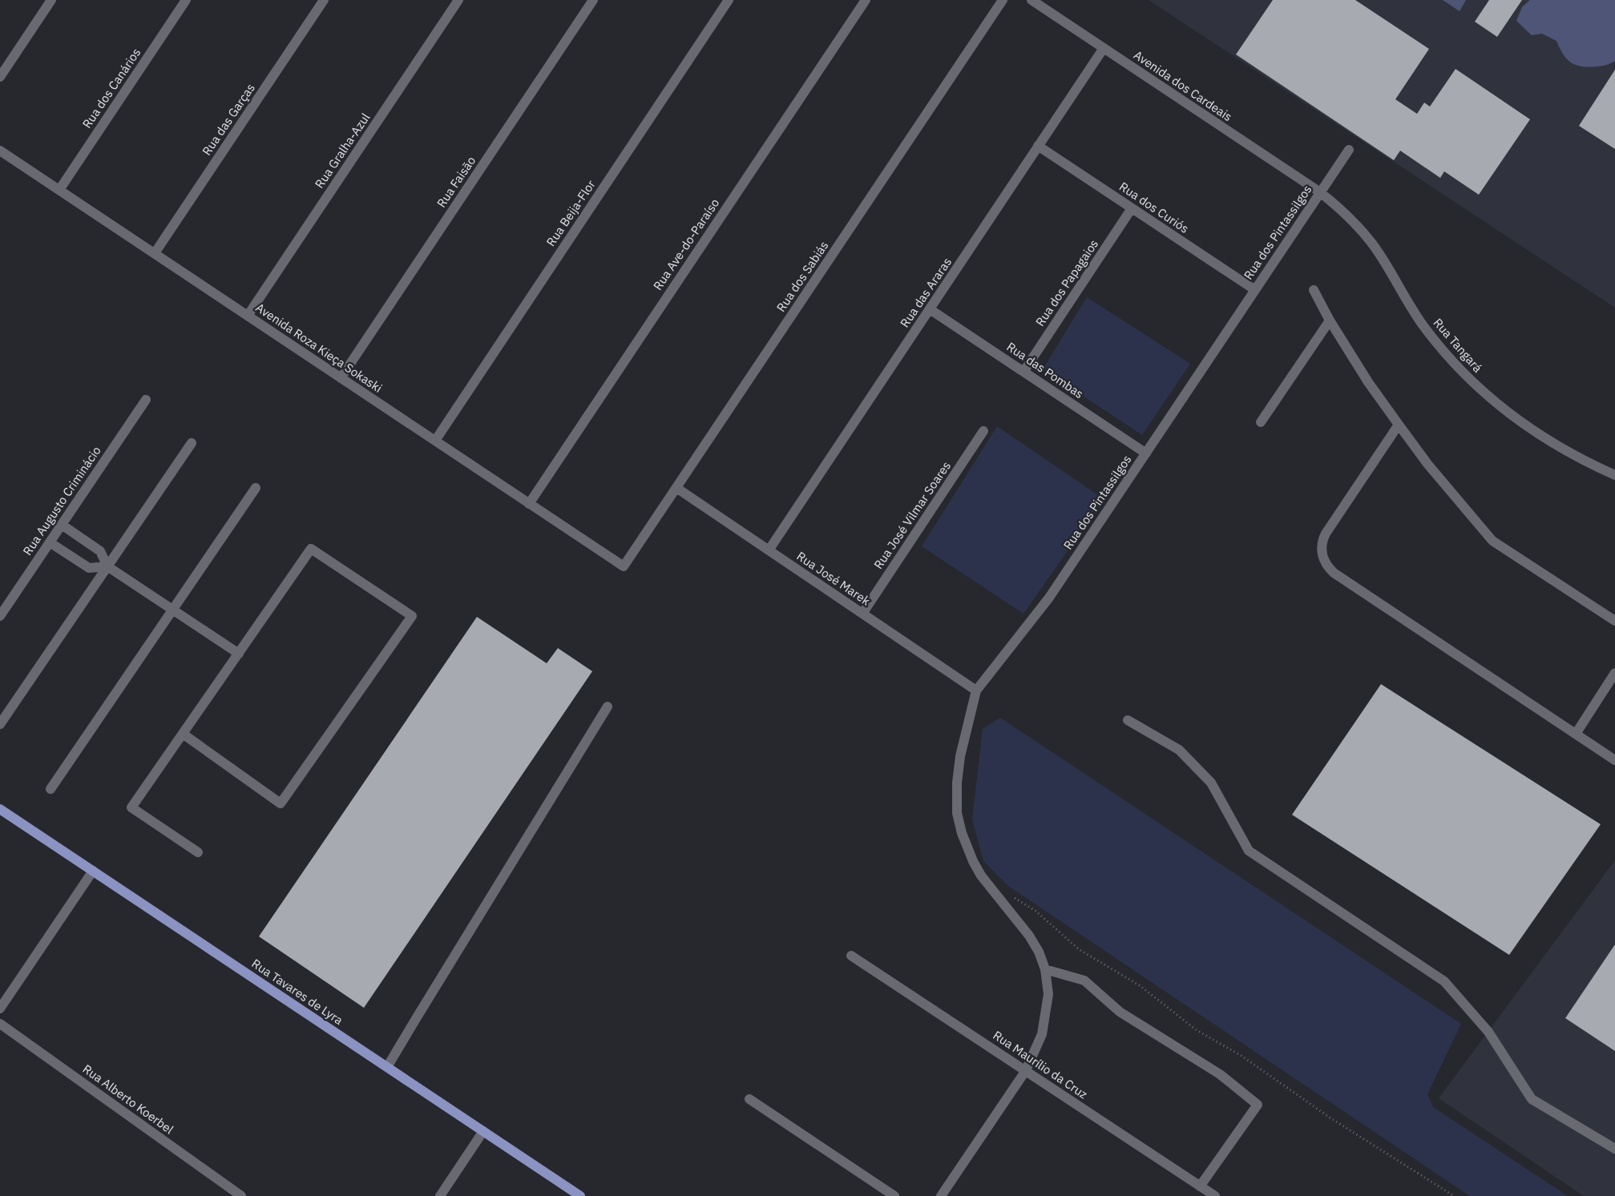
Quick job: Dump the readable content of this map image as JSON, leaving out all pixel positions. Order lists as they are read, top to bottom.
{
  "streets": {
    "main road": ["Rua Tavares de Lyra"],
    "street": [
      "Avenida dos Cardeais",
      "Rua dos Canários",
      "Rua das Garças",
      "Rua Gralha-Azul",
      "Rua Faisão",
      "Rua dos Curiós",
      "Rua Beija-Flor",
      "Rua dos Pintassilgos",
      "Rua Ave-do-Paraíso",
      "Rua dos Sabiás",
      "Rua dos Papagaios",
      "Rua das Araras",
      "Rua Tangará",
      "Avenida Roza Kieça Sokaski",
      "Rua das Pombas",
      "Rua Augusto Criminácio",
      "Rua José Vilmar Soares",
      "Rua José Marek",
      "Rua Maurílio da Cruz",
      "Rua Alberto Koerbel"
    ]
  },
  "crossings": [
    ["Avenida dos Cardeais", "Rua dos Pintassilgos"],
    ["Avenida dos Cardeais", "Rua das Araras"],
    ["Avenida dos Cardeais", "Rua Tangará"],
    ["Rua dos Canários", "Avenida Roza Kieça Sokaski"],
    ["Rua das Garças", "Avenida Roza Kieça Sokaski"],
    ["Rua Gralha-Azul", "Avenida Roza Kieça Sokaski"],
    ["Rua Faisão", "Avenida Roza Kieça Sokaski"],
    ["Rua dos Curiós", "Rua dos Pintassilgos"],
    ["Rua dos Curiós", "Rua dos Papagaios"],
    ["Rua dos Curiós", "Rua das Araras"],
    ["Rua Beija-Flor", "Avenida Roza Kieça Sokaski"],
    ["Rua dos Pintassilgos", "Rua Tangará"],
    ["Rua dos Pintassilgos", "Rua das Pombas"],
    ["Rua dos Pintassilgos", "Rua José Marek"],
    ["Rua dos Pintassilgos", "Rua Maurílio da Cruz"],
    ["Rua Ave-do-Paraíso", "Avenida Roza Kieça Sokaski"],
    ["Rua dos Sabiás", "Avenida Roza Kieça Sokaski"],
    ["Rua dos Sabiás", "Rua José Marek"],
    ["Rua dos Papagaios", "Rua das Pombas"],
    ["Rua das Araras", "Rua das Pombas"],
    ["Rua das Araras", "Rua José Marek"],
    ["Rua José Vilmar Soares", "Rua José Marek"]
  ]
}
